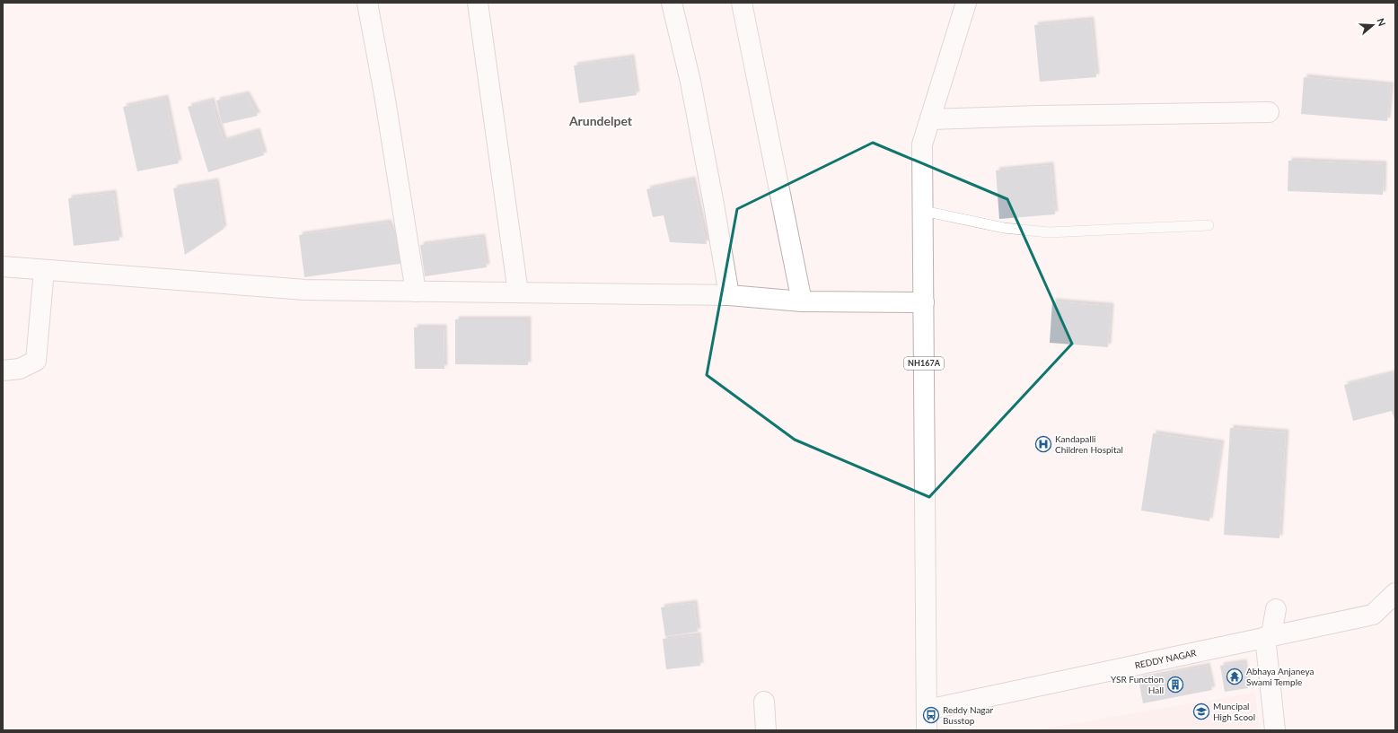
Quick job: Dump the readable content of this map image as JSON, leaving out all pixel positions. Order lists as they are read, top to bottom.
{
  "streets": {
    "main road": ["NH167A", "REDDY NAGAR"]
  },
  "crossings": [
    ["NH167A", "REDDY NAGAR"]
  ],
  "districts": ["Arundelpet"],
  "places": {
    "hospital": ["Kandapalli Children Hospital"],
    "temple": ["Abhaya Anjaneya Swami Temple"],
    "building": ["YSR Function Hall"],
    "school or university": ["Muncipal High Scool"],
    "bus stop": ["Reddy Nagar Busstop"]
  },
  "north": "right"
}
